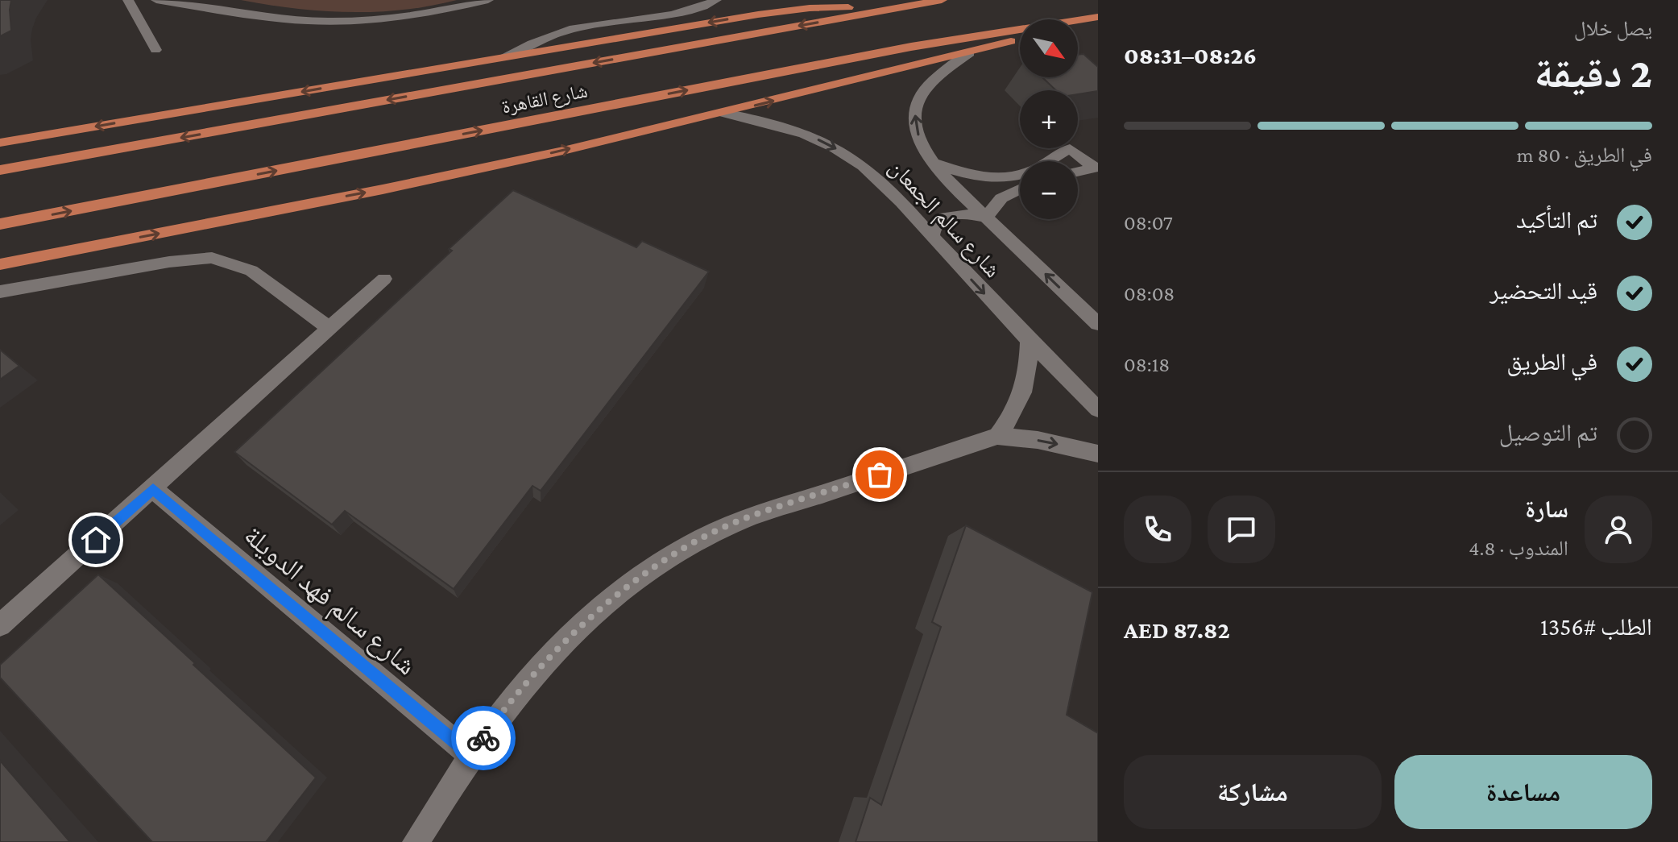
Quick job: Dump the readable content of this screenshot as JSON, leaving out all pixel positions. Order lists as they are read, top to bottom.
{
  "streets": {
    "main road": ["شارع القاهرة"],
    "street": ["شارع سالم الجمعان", "شارع سالم فهد الدويلة"]
  },
  "north": "bottom right",
  "page": {
    "heading": ["2 دقيقة", "يصل خلال", "08:26–08:31"],
    "panel": [
      "سارة",
      "المندوب · 4.8",
      "الطلب #1356",
      "AED 87.82"
    ],
    "map_buttons": ["+", "−"],
    "bar": "في الطريق · 80 m",
    "list": [
      ["تم التأكيد", "08:07"],
      ["قيد التحضير", "08:08"],
      ["في الطريق", "08:18"],
      "تم التوصيل"
    ],
    "buttons": ["مساعدة", "مشاركة"]
  }
}
